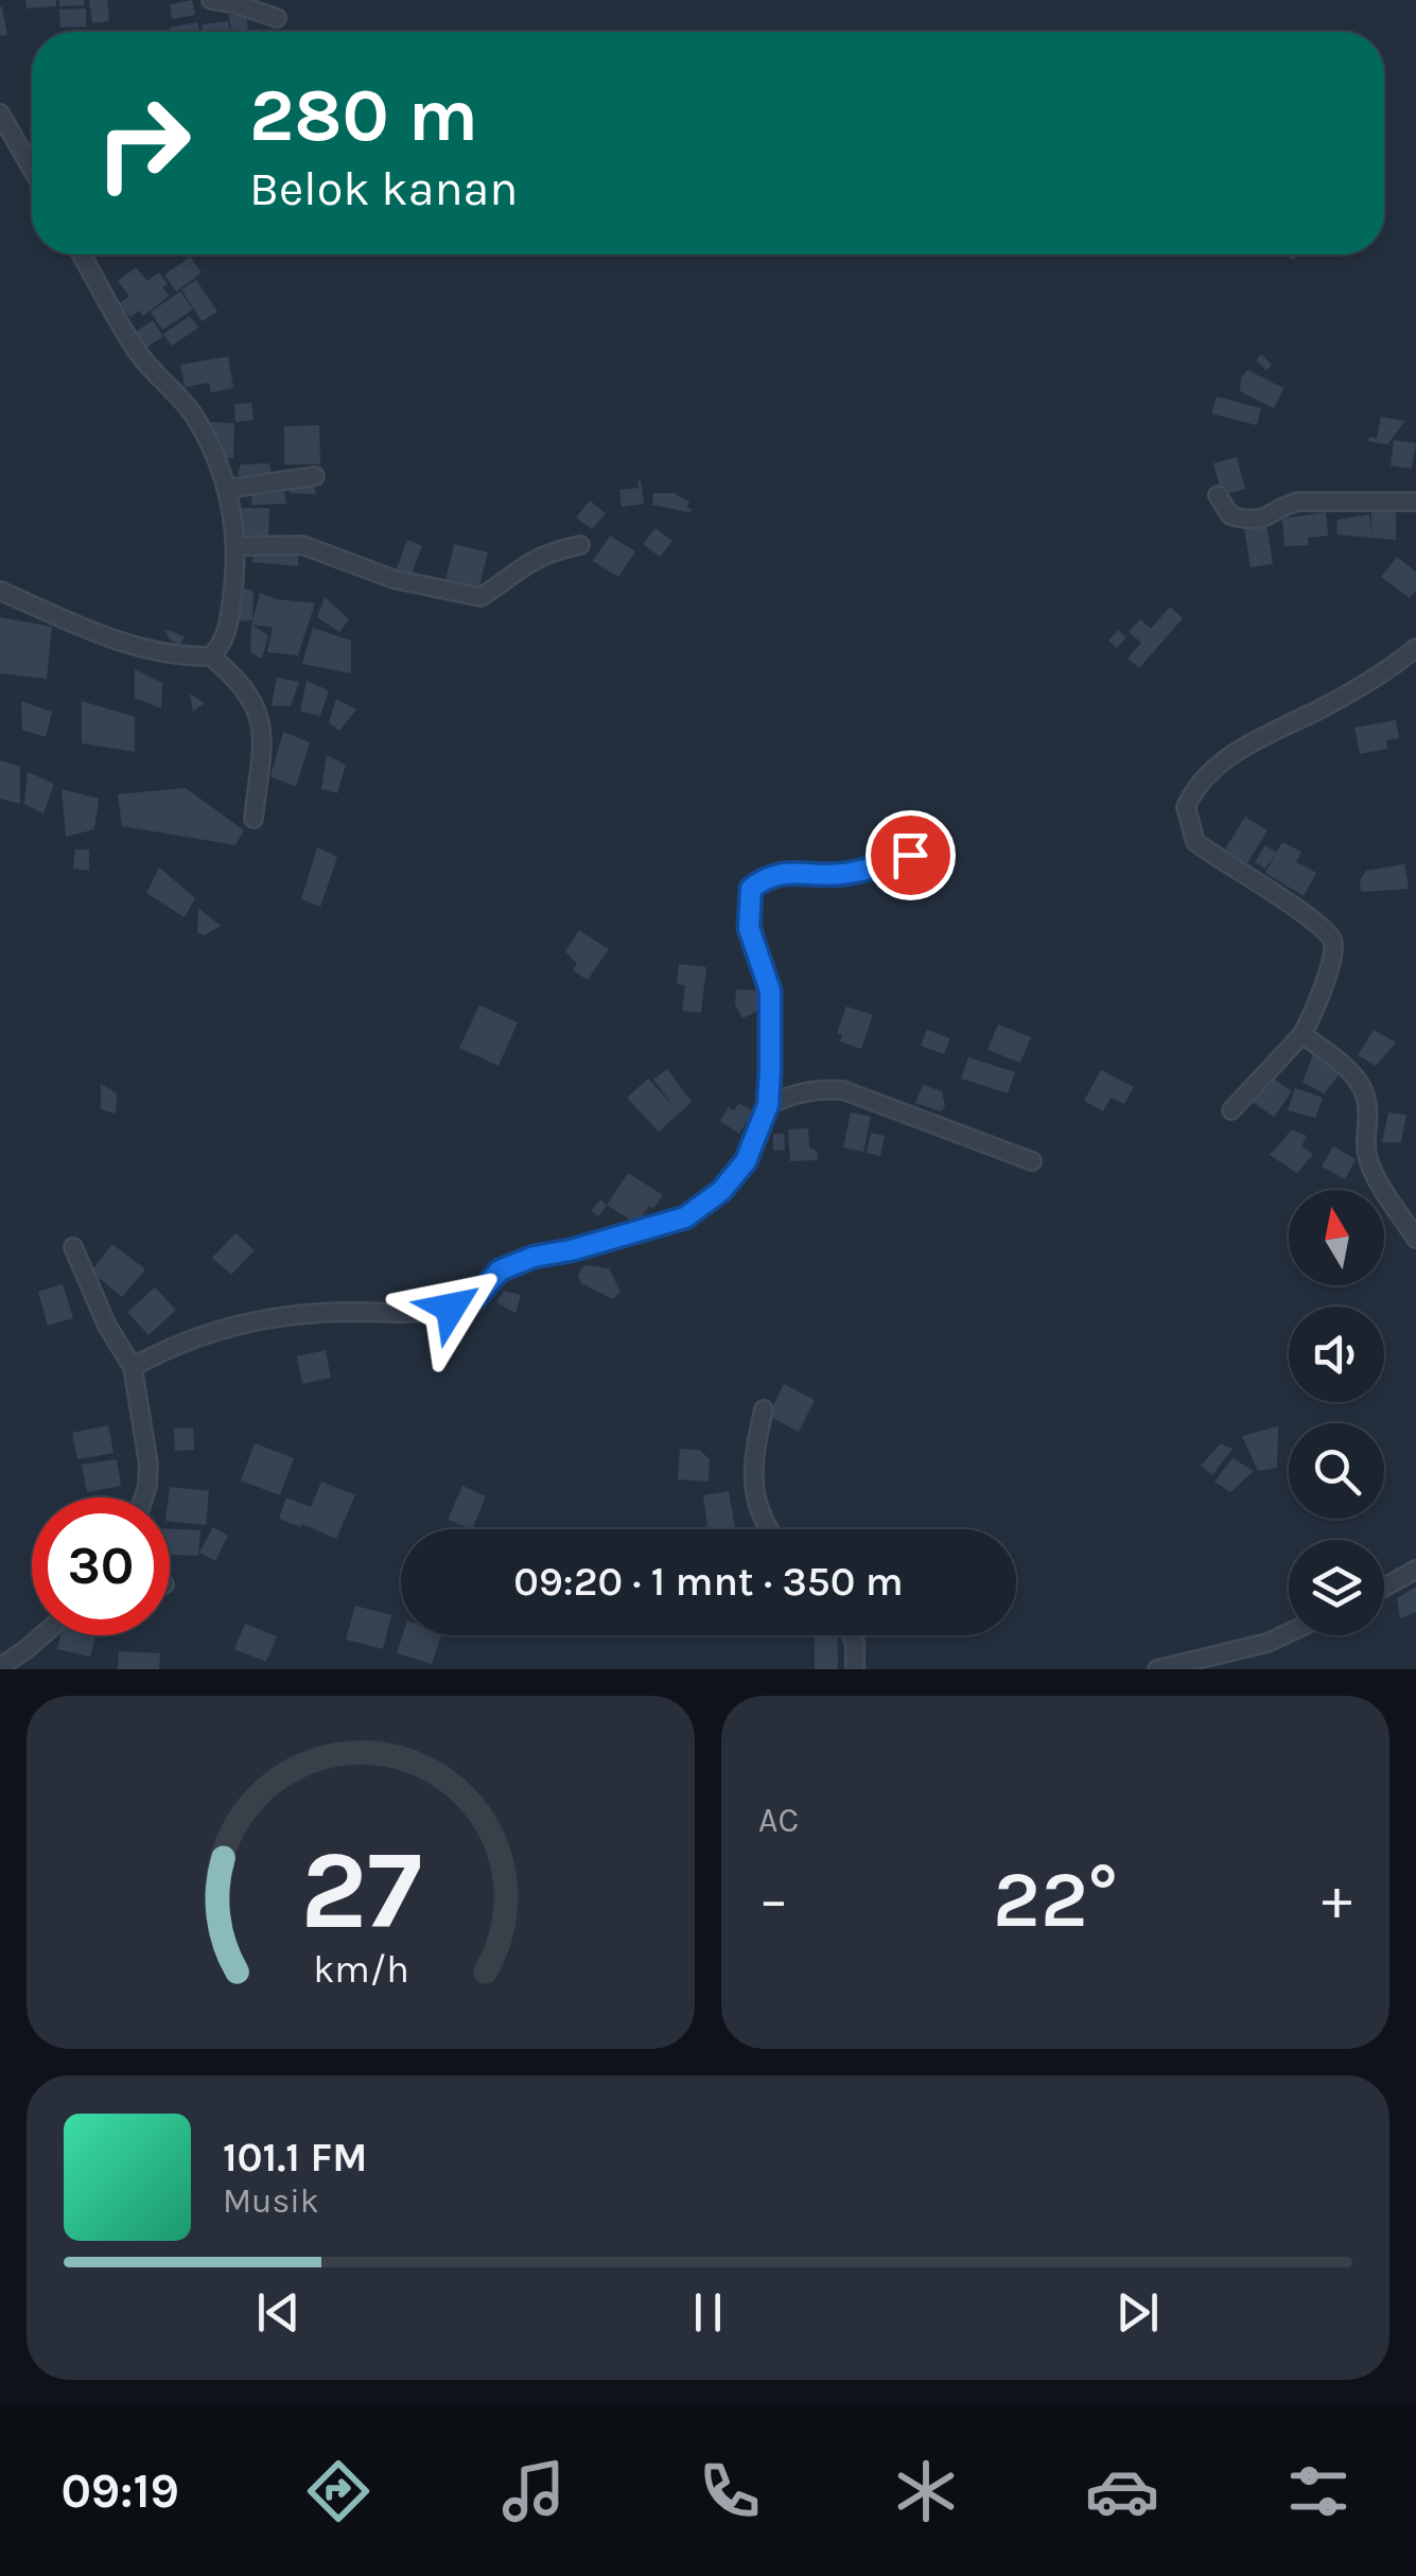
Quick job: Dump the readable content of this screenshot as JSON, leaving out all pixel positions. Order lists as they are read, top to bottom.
{
  "north": "top",
  "page": {
    "turn": ["280 m", "Belok kanan"],
    "limit": "30",
    "trip": "09:20 · 1 mnt · 350 m",
    "tile": "AC",
    "heat": ["−", "22°", "+"],
    "song": ["101.1 FM", "Musik"],
    "tabs": "09:19",
    "gauge": ["27", "km/h"]
  }
}
